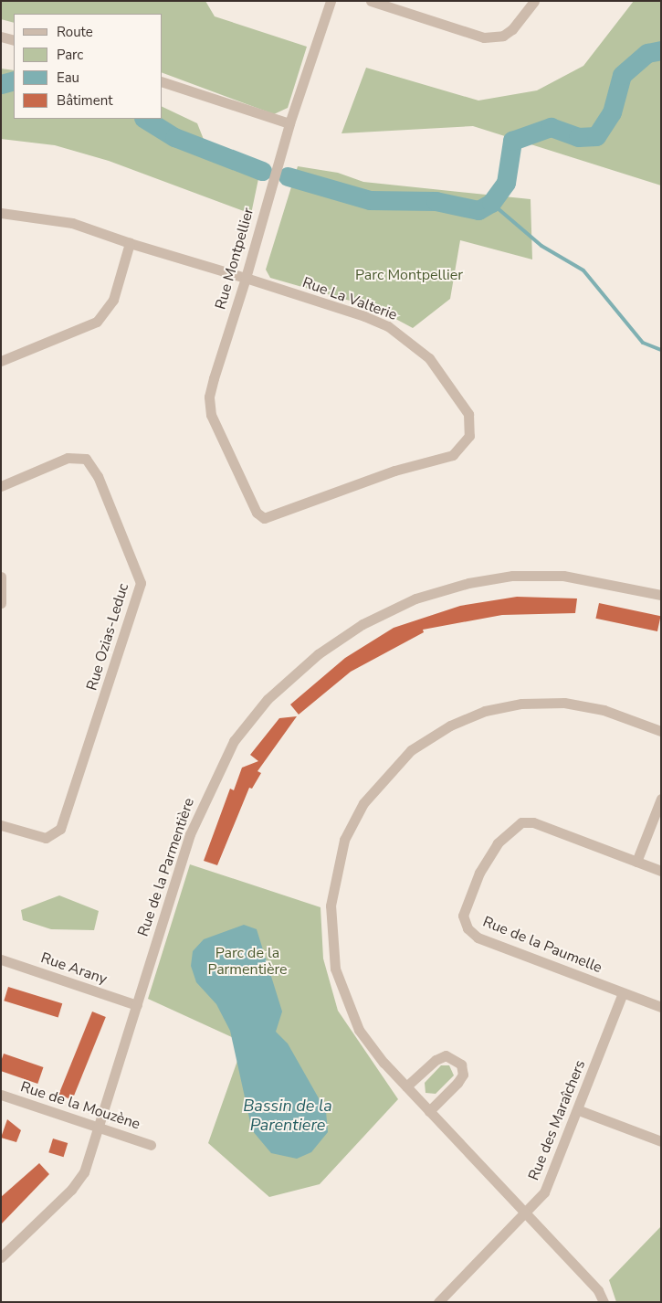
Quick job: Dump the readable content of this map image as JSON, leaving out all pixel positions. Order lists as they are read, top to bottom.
{
  "streets": {
    "street": [
      "Rue Montpellier",
      "Rue La Valterie",
      "Rue Ozias-Leduc",
      "Rue de la Parmentière",
      "Rue de la Paumelle",
      "Rue Arany",
      "Rue de la Mouzène",
      "Rue des Maraîchers"
    ]
  },
  "crossings": [
    ["Rue Montpellier", "Rue La Valterie"],
    ["Rue de la Parmentière", "Rue Arany"],
    ["Rue de la Parmentière", "Rue de la Mouzène"],
    ["Rue de la Paumelle", "Rue des Maraîchers"]
  ],
  "water": ["Bassin de la Parentiere"],
  "parks": ["Parc Montpellier", "Parc de la Parmentière"],
  "legend": [
    "Route",
    "Parc",
    "Eau",
    "Bâtiment"
  ]
}
